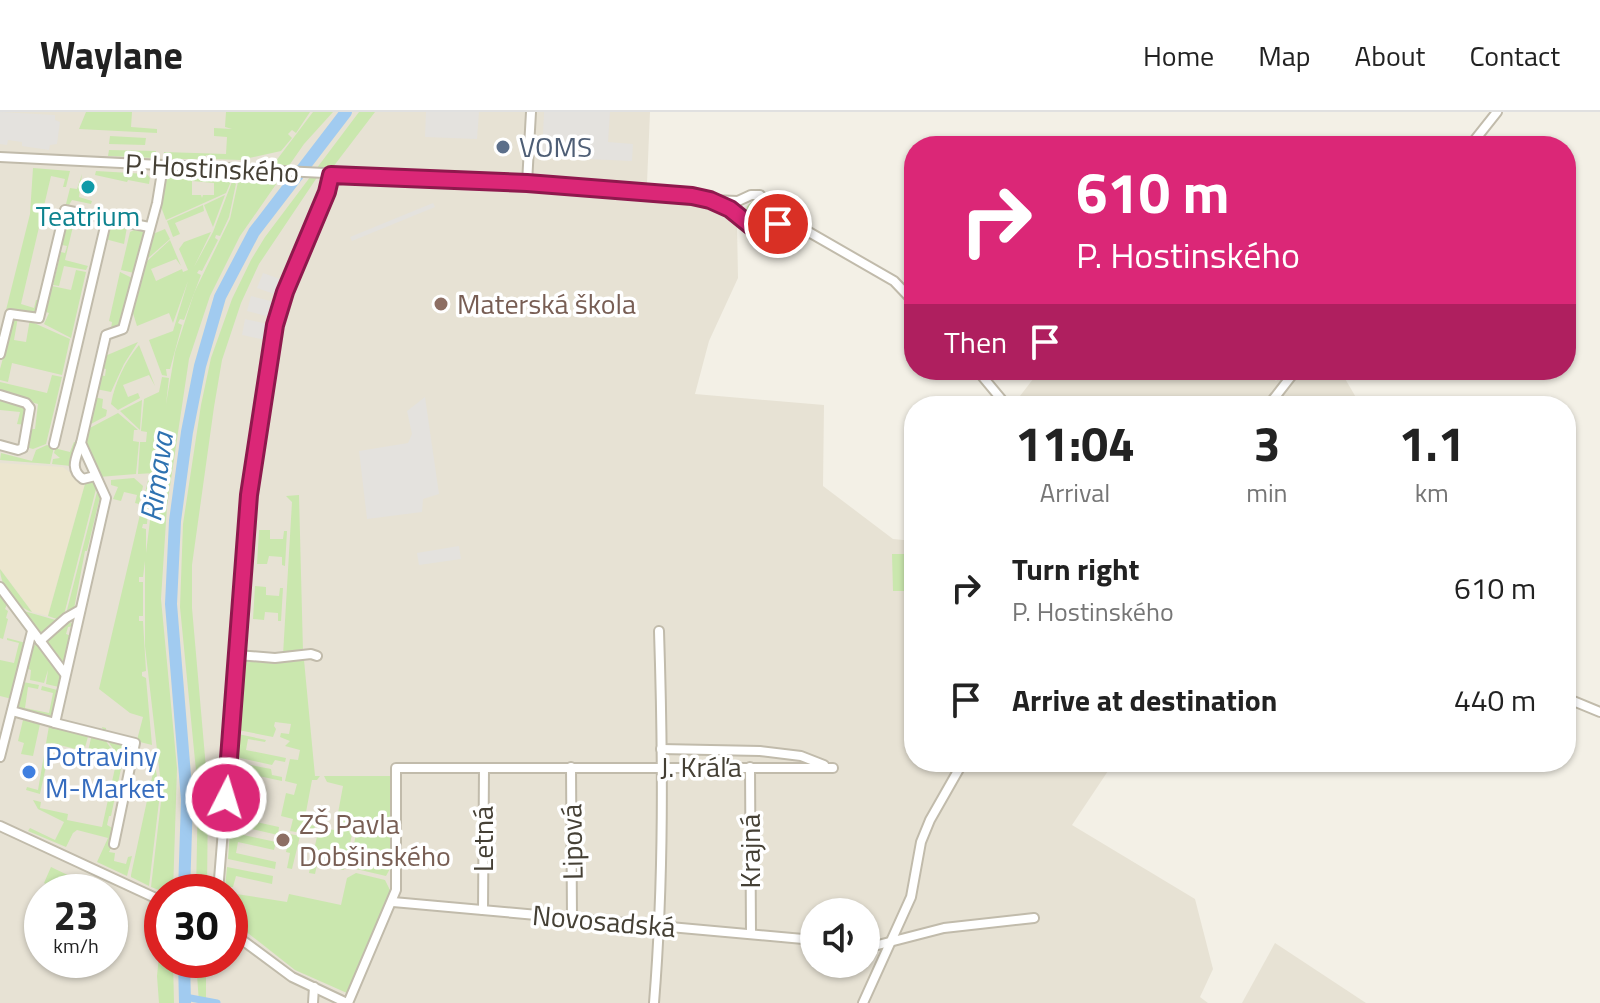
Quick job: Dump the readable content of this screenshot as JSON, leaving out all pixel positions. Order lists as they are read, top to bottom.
{
  "streets": {
    "street": [
      "P. Hostinského",
      "J. Kráľa",
      "Letná",
      "Lipová",
      "Krajná",
      "Novosadská"
    ]
  },
  "crossings": [
    ["J. Kráľa", "Letná"],
    ["J. Kráľa", "Lipová"],
    ["J. Kráľa", "Krajná"],
    ["J. Kráľa", "Novosadská"],
    ["Letná", "Novosadská"],
    ["Lipová", "Novosadská"],
    ["Krajná", "Novosadská"]
  ],
  "water": ["Rimava"],
  "places": [
    "VOMS",
    "Teatrium",
    "Materská škola",
    "Potraviny M-Market",
    "ZŠ Pavla Dobšinského"
  ],
  "page": {
    "header": "Waylane",
    "nav": [
      "Home",
      "Map",
      "About",
      "Contact"
    ],
    "turn": ["610 m", "P. Hostinského"],
    "then": "Then",
    "eta": [
      "11:04",
      "Arrival",
      "3",
      "min",
      "1.1",
      "km"
    ],
    "list": [
      {
        "name": "Turn right",
        "note": "P. Hostinského",
        "value": "610 m"
      },
      {
        "name": "Arrive at destination",
        "value": "440 m"
      }
    ],
    "speed": "23 km/h",
    "limit": "30"
  }
}
